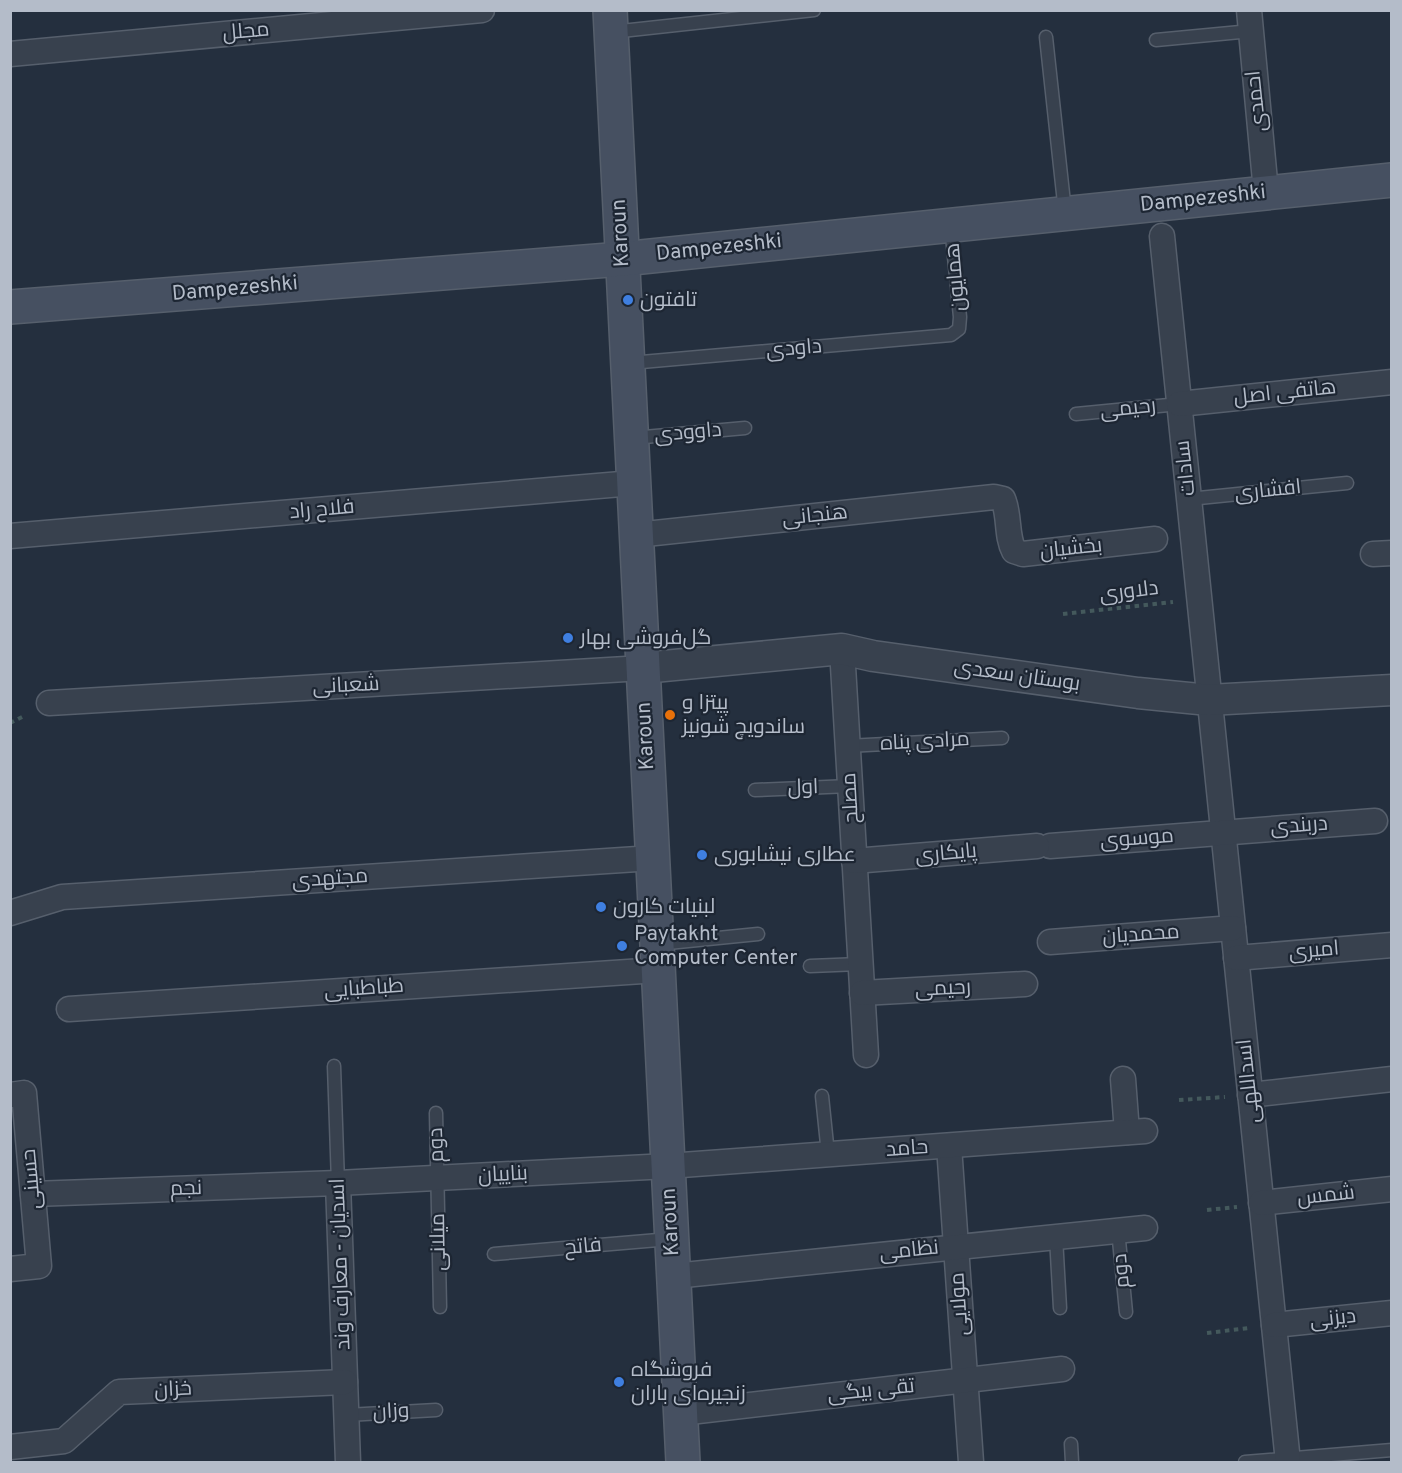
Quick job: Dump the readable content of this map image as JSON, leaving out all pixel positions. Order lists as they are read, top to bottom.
{
  "streets": {
    "main road": ["Dampezeshki", "Karoun"],
    "street": [
      "مجلل",
      "احمدی",
      "هاتفی اصل",
      "رحیمی",
      "سادات",
      "فلاح راد",
      "هنجانی",
      "بخشیان",
      "بوستان سعدی",
      "شعبانی",
      "مصلح",
      "دربندی",
      "موسوی",
      "پایکاری",
      "مجتهدی",
      "محمدیان",
      "امیری",
      "طباطبایی",
      "اسداللهی",
      "حامد",
      "بناییان",
      "حسینی",
      "نجم",
      "شمس",
      "نظامی",
      "اسدیان - معارف وند",
      "مولایی",
      "دیزنی",
      "خزان",
      "تقی بیگی"
    ],
    "lane": [
      "همایون",
      "داودی",
      "داوودی",
      "افشاری",
      "مرادی پناه",
      "اول",
      "دوم",
      "میلانی",
      "فاتح",
      "وزان"
    ],
    "path": ["دلاوری"]
  },
  "crossings": [
    ["احمدی", "Dampezeshki"],
    ["Dampezeshki", "Karoun"],
    ["Dampezeshki", "همایون"],
    ["Dampezeshki", "سادات"],
    ["Karoun", "داودی"],
    ["Karoun", "داوودی"],
    ["Karoun", "فلاح راد"],
    ["Karoun", "هنجانی"],
    ["Karoun", "بوستان سعدی"],
    ["Karoun", "شعبانی"],
    ["Karoun", "مجتهدی"],
    ["Karoun", "طباطبایی"],
    ["Karoun", "حامد"],
    ["Karoun", "بناییان"],
    ["Karoun", "فاتح"],
    ["Karoun", "نظامی"],
    ["Karoun", "تقی بیگی"],
    ["همایون", "داودی"],
    ["هاتفی اصل", "رحیمی"],
    ["هاتفی اصل", "سادات"],
    ["رحیمی", "سادات"],
    ["رحیمی", "مصلح"],
    ["سادات", "افشاری"],
    ["سادات", "دلاوری"],
    ["سادات", "بوستان سعدی"],
    ["سادات", "اسداللهی"],
    ["هنجانی", "بخشیان"],
    ["بوستان سعدی", "شعبانی"],
    ["بوستان سعدی", "مصلح"],
    ["بوستان سعدی", "اسداللهی"],
    ["مرادی پناه", "مصلح"],
    ["اول", "مصلح"],
    ["مصلح", "پایکاری"],
    ["دربندی", "موسوی"],
    ["دربندی", "اسداللهی"],
    ["موسوی", "پایکاری"],
    ["موسوی", "اسداللهی"],
    ["محمدیان", "اسداللهی"],
    ["امیری", "اسداللهی"],
    ["اسداللهی", "شمس"],
    ["اسداللهی", "دیزنی"],
    ["دوم", "بناییان"],
    ["دوم", "میلانی"],
    ["دوم", "نظامی"],
    ["حامد", "بناییان"],
    ["حامد", "مولایی"],
    ["بناییان", "نجم"],
    ["بناییان", "میلانی"],
    ["بناییان", "اسدیان - معارف وند"],
    ["حسینی", "نجم"],
    ["نجم", "اسدیان - معارف وند"],
    ["نظامی", "مولایی"],
    ["اسدیان - معارف وند", "خزان"],
    ["اسدیان - معارف وند", "وزان"],
    ["مولایی", "تقی بیگی"]
  ],
  "places": [
    "تافتون",
    "گل‌فروشی بهار",
    "پیتزا و ساندویچ شونیز",
    "عطاری نیشابوری",
    "لبنیات کارون",
    "Paytakht Computer Center",
    "فروشگاه زنجیره‌ای باران"
  ]
}
